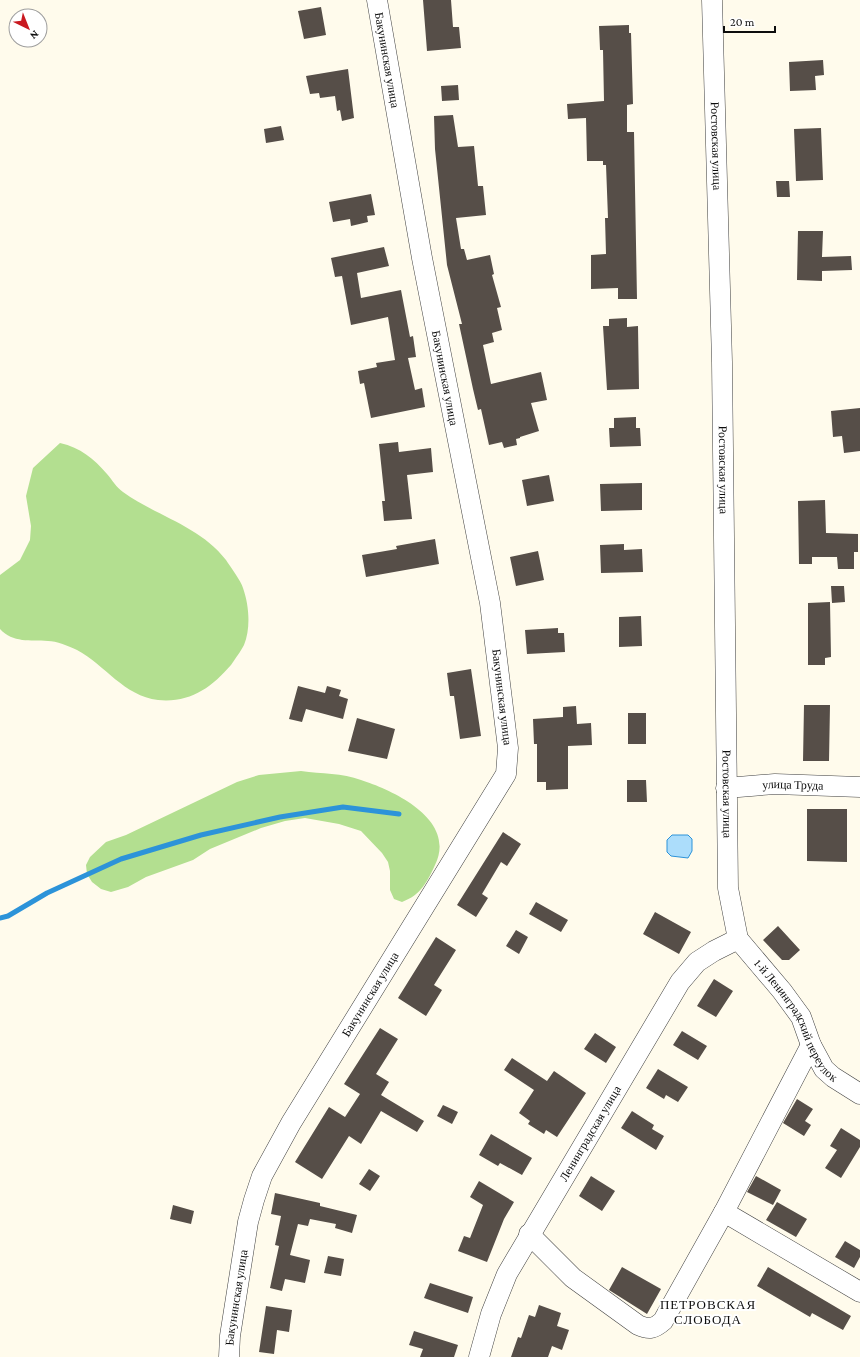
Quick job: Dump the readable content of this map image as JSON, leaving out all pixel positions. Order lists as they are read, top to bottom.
{
  "streets": {
    "street": [
      "Бакунинская улица",
      "Ростовская улица",
      "улица Труда",
      "1-й Ленинградский переулок",
      "Ленинградская улица"
    ]
  },
  "crossings": [
    ["Ростовская улица", "улица Труда"],
    ["Ростовская улица", "1-й Ленинградский переулок"],
    ["Ростовская улица", "Ленинградская улица"],
    ["1-й Ленинградский переулок", "Ленинградская улица"]
  ],
  "districts": ["ПЕТРОВСКАЯ СЛОБОДА"],
  "scale_bar": "20 m",
  "north": "bottom right"
}
